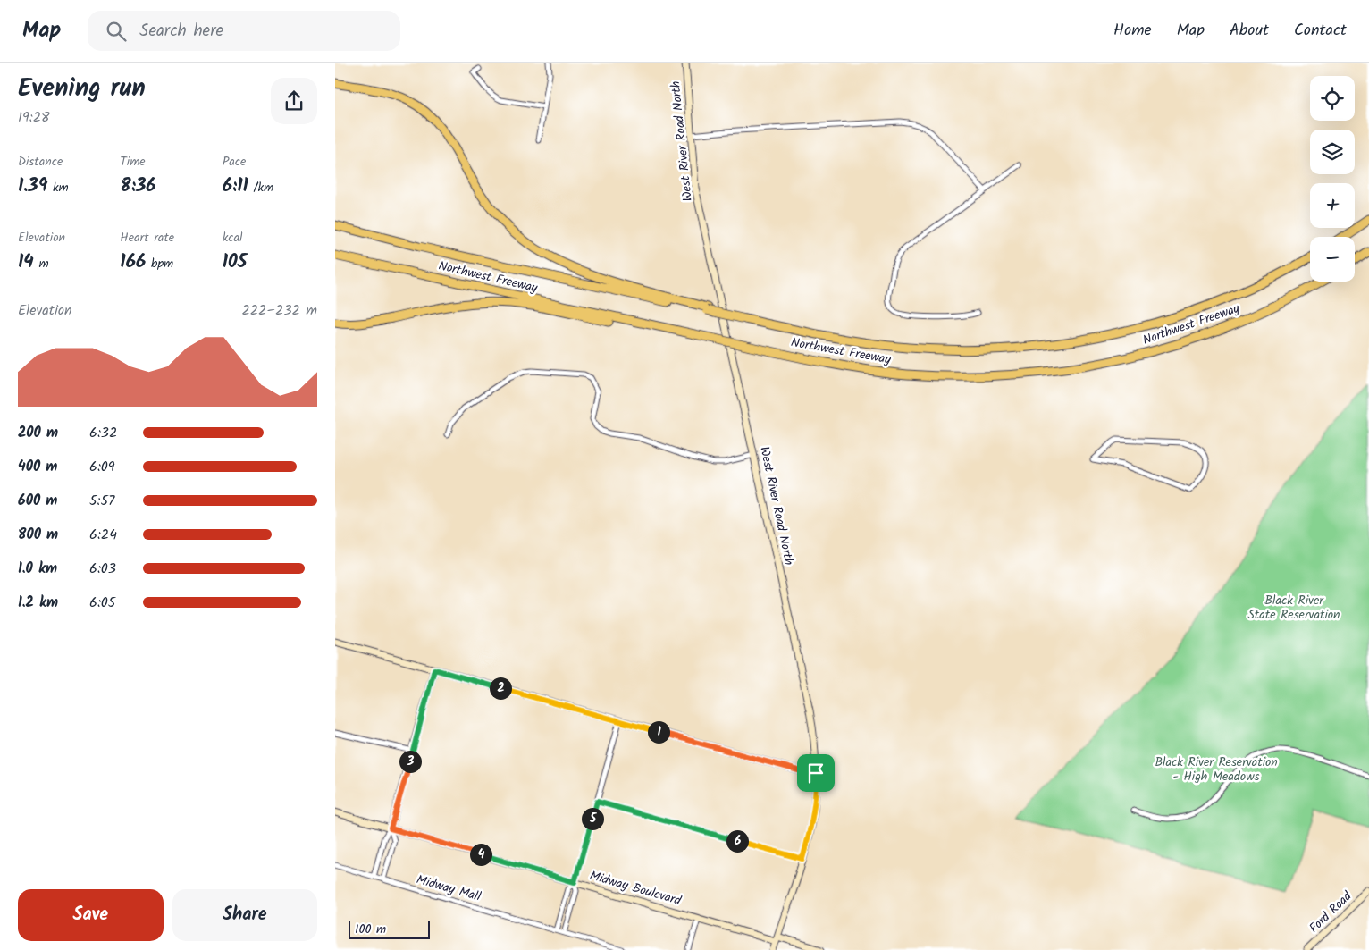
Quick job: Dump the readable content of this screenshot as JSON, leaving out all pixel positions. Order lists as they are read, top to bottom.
{
  "streets": {
    "highway": ["Northwest Freeway"],
    "street": [
      "West River Road North",
      "Midway Mall",
      "Midway Boulevard",
      "Ford Road"
    ]
  },
  "crossings": [
    ["West River Road North", "Midway Boulevard"]
  ],
  "parks": ["Black River State Reservation", "Black River Reservation - High Meadows"],
  "scale_bar": "100 m",
  "page": {
    "header": "Map",
    "search": "Search here",
    "nav": [
      "Home",
      "Map",
      "About",
      "Contact"
    ],
    "heading": ["Evening run", "19:28"],
    "map_buttons": ["+", "−"],
    "stats": [
      ["Distance", "1.39 km"],
      ["Time", "8:36"],
      ["Pace", "6:11 /km"],
      ["Elevation", "14 m"],
      ["Heart rate", "166 bpm"],
      ["kcal", "105"]
    ],
    "chart": ["Elevation", "222–232 m"],
    "list": [
      {
        "name": "200 m",
        "note": "6:32"
      },
      {
        "name": "400 m",
        "note": "6:09"
      },
      {
        "name": "600 m",
        "note": "5:57"
      },
      {
        "name": "800 m",
        "note": "6:24"
      },
      {
        "name": "1.0 km",
        "note": "6:03"
      },
      {
        "name": "1.2 km",
        "note": "6:05"
      }
    ],
    "pins": [
      "2",
      "1",
      "3",
      "5",
      "6",
      "4"
    ],
    "buttons": ["Save", "Share"],
    "scale": "100 m"
  }
}
